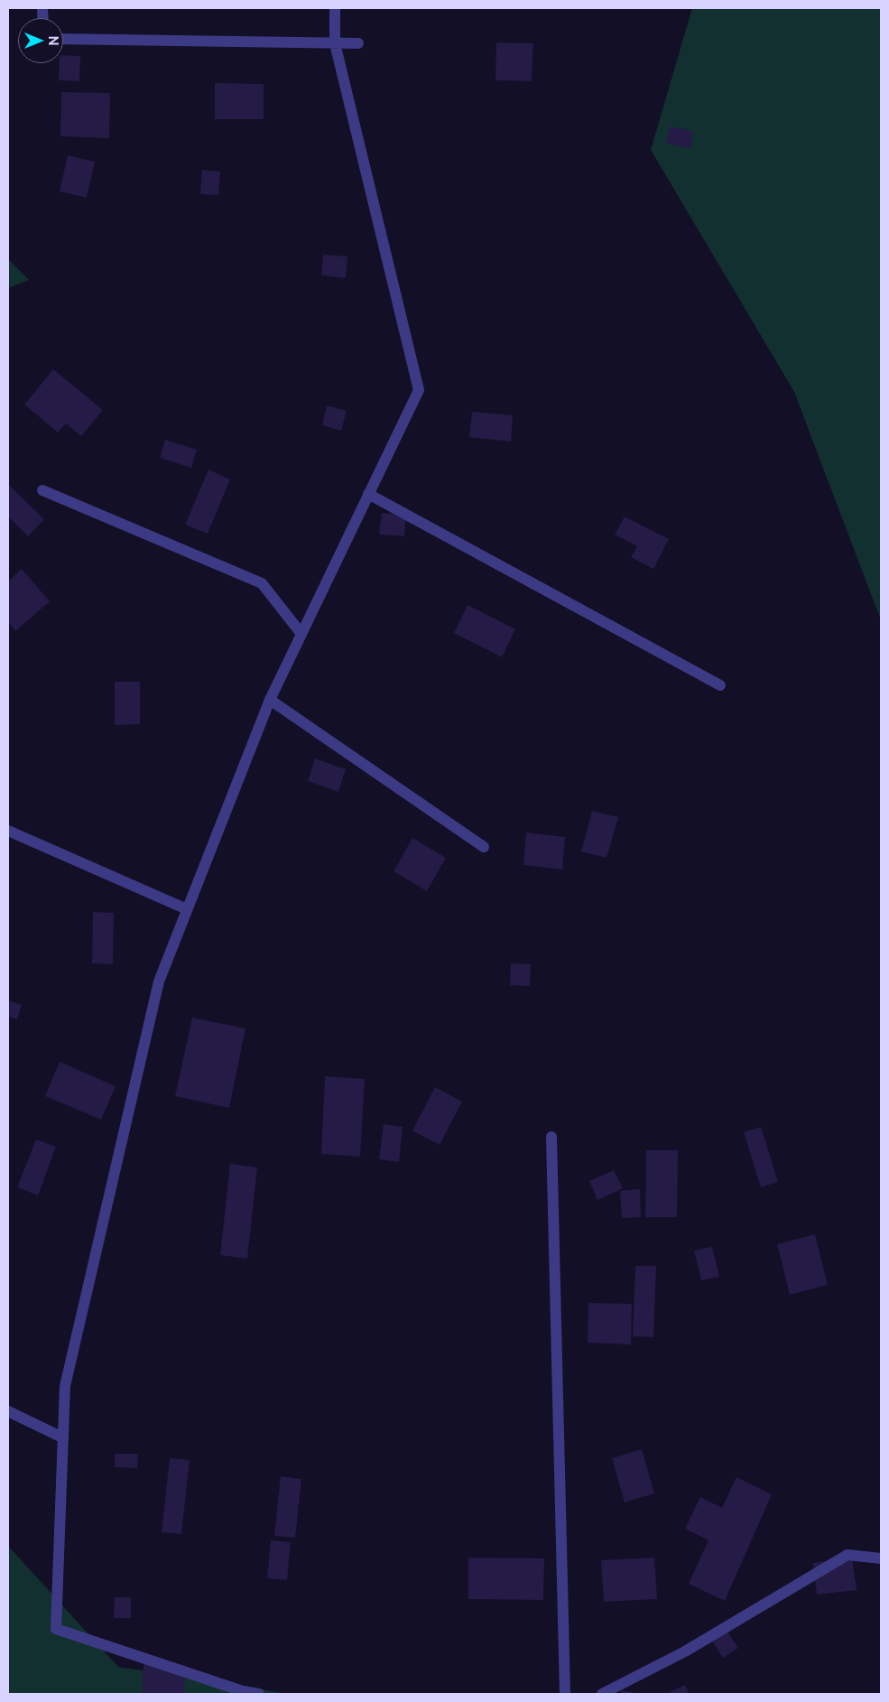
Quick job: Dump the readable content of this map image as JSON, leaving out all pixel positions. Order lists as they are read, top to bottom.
{
  "north": "right"
}
